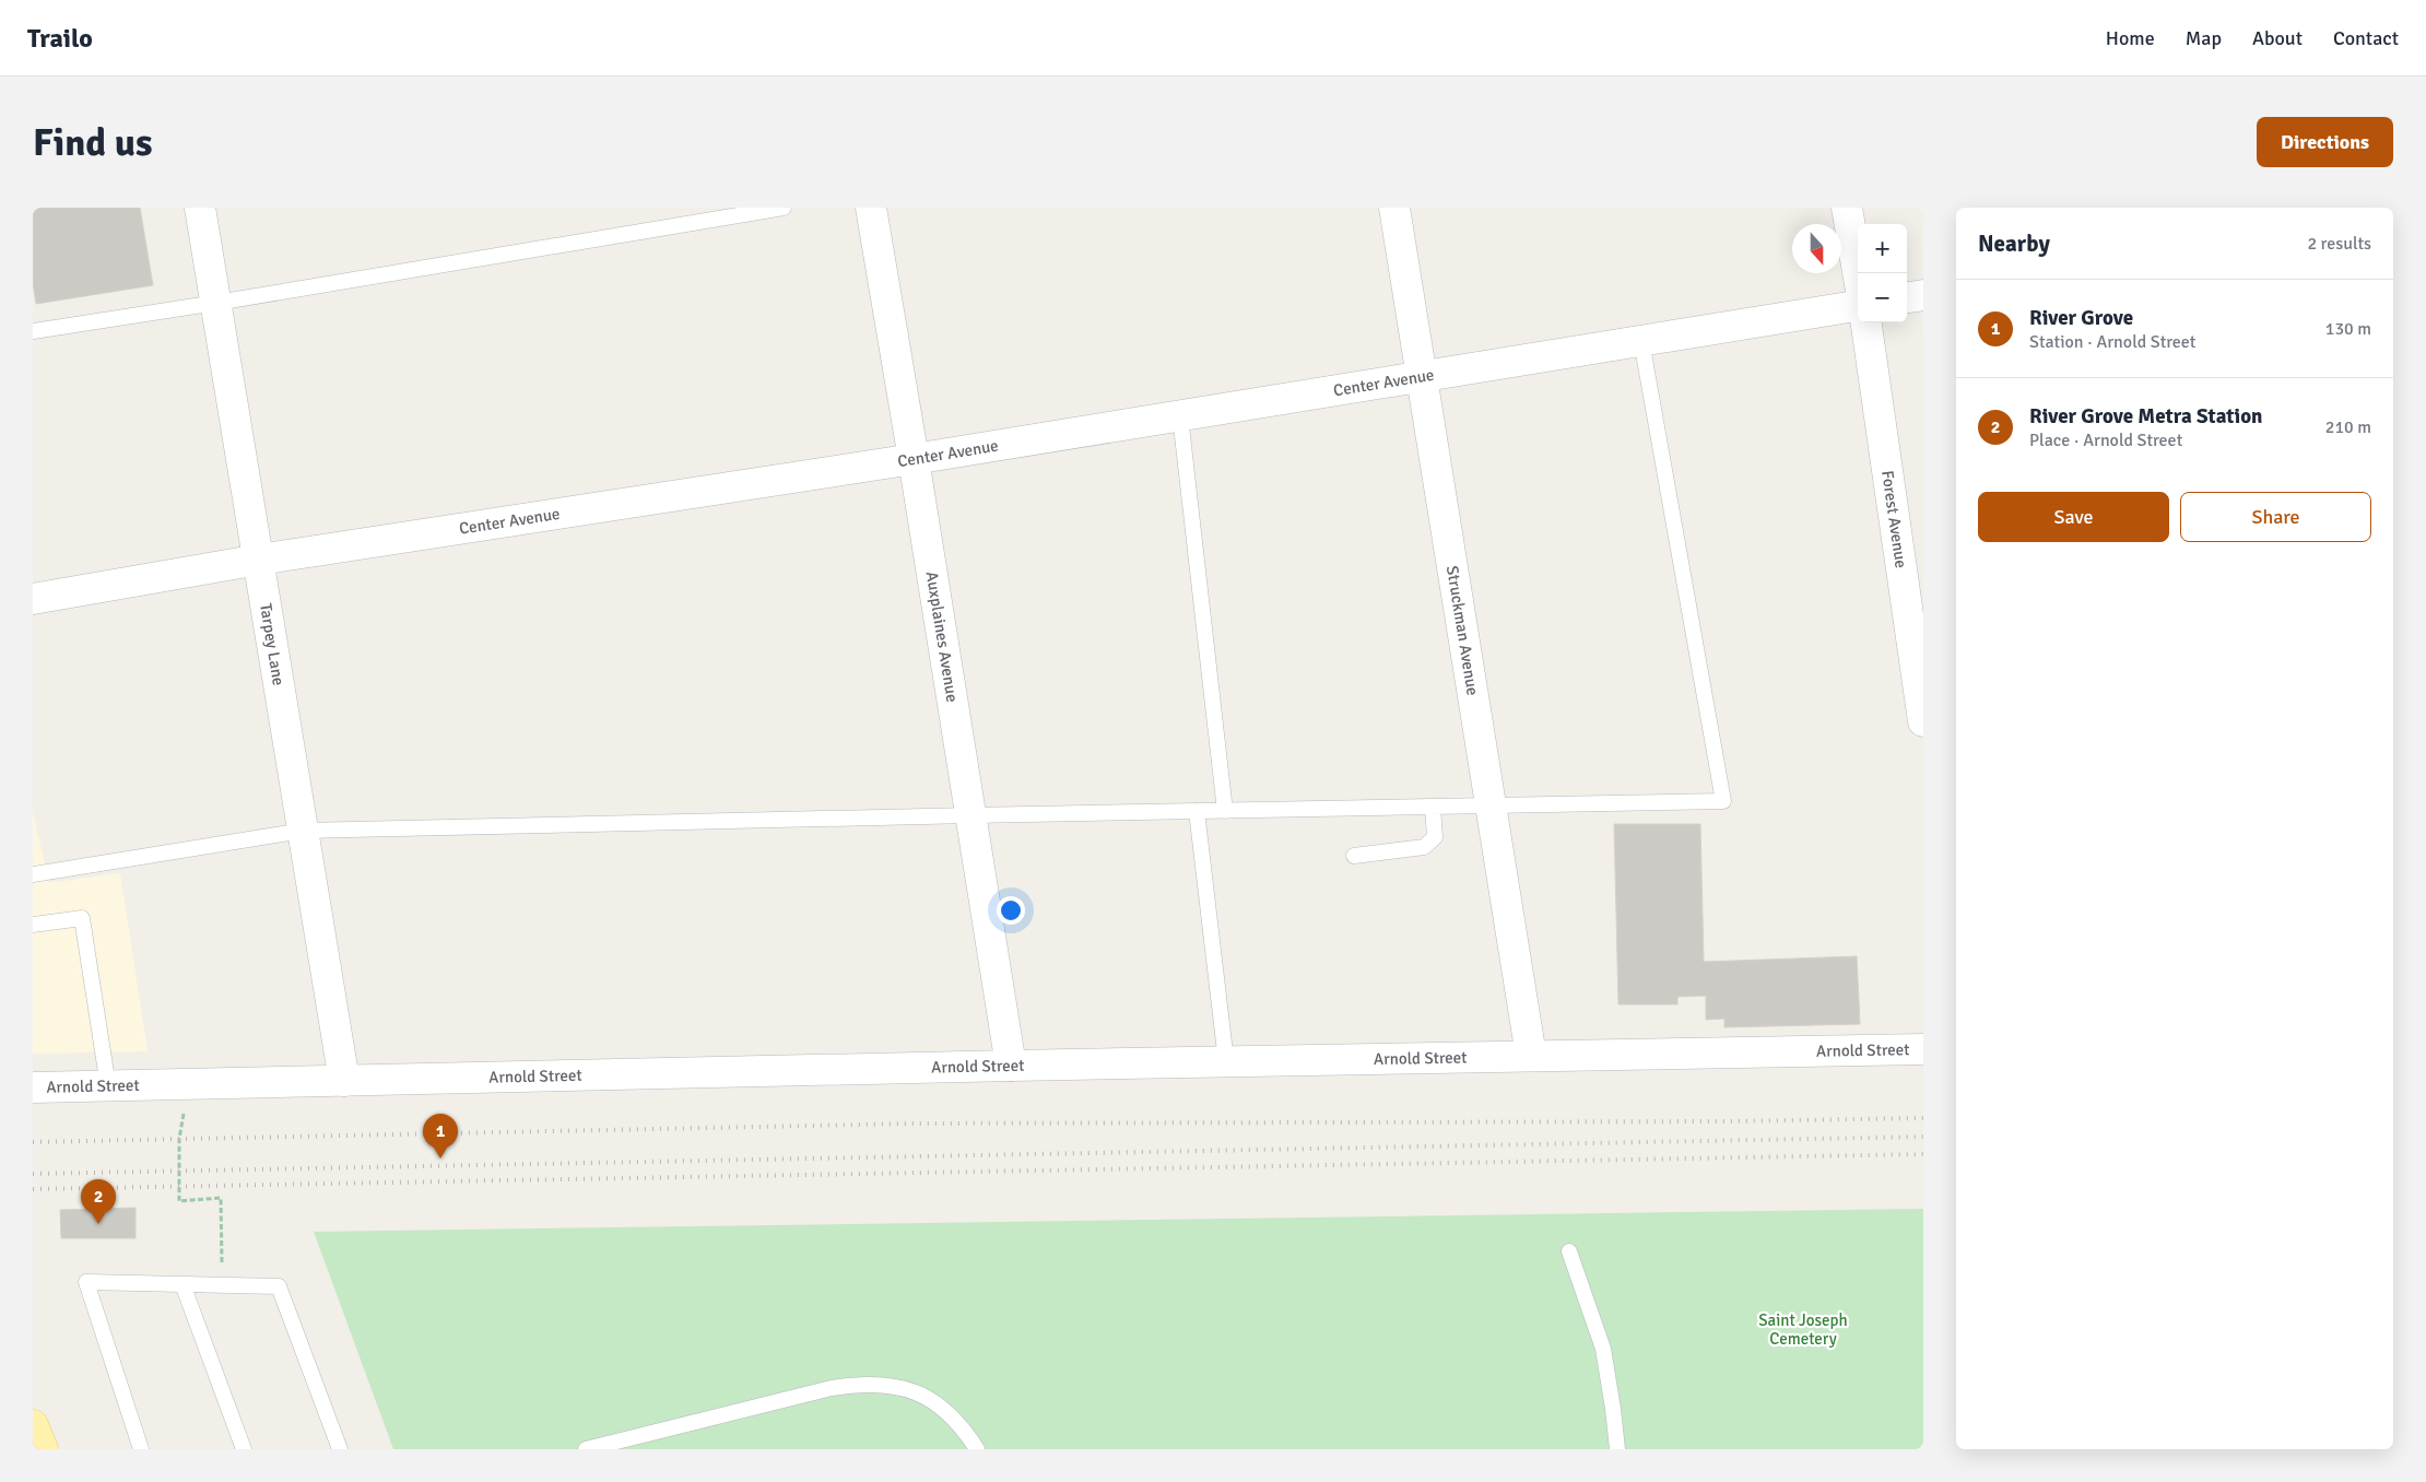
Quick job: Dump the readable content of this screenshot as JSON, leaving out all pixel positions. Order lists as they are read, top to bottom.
{
  "streets": {
    "street": [
      "Center Avenue",
      "Forest Avenue",
      "Struckman Avenue",
      "Auxplaines Avenue",
      "Tarpey Lane",
      "Arnold Street"
    ]
  },
  "crossings": [
    ["Center Avenue", "Struckman Avenue"],
    ["Center Avenue", "Auxplaines Avenue"],
    ["Center Avenue", "Tarpey Lane"],
    ["Struckman Avenue", "Arnold Street"],
    ["Auxplaines Avenue", "Arnold Street"],
    ["Tarpey Lane", "Arnold Street"]
  ],
  "parks": ["Saint Joseph Cemetery"],
  "north": "bottom",
  "page": {
    "header": "Trailo",
    "nav": [
      "Home",
      "Map",
      "About",
      "Contact"
    ],
    "buttons": [
      "Directions",
      ["Save", "Share"]
    ],
    "title": "Find us",
    "heading": ["Nearby", "2 results"],
    "map_buttons": ["+", "−"],
    "list": [
      {
        "mark": "1",
        "name": "River Grove",
        "note": "Station · Arnold Street",
        "value": "130 m"
      },
      {
        "mark": "2",
        "name": "River Grove Metra Station",
        "note": "Place · Arnold Street",
        "value": "210 m"
      }
    ],
    "pins": ["1", "2"]
  }
}
